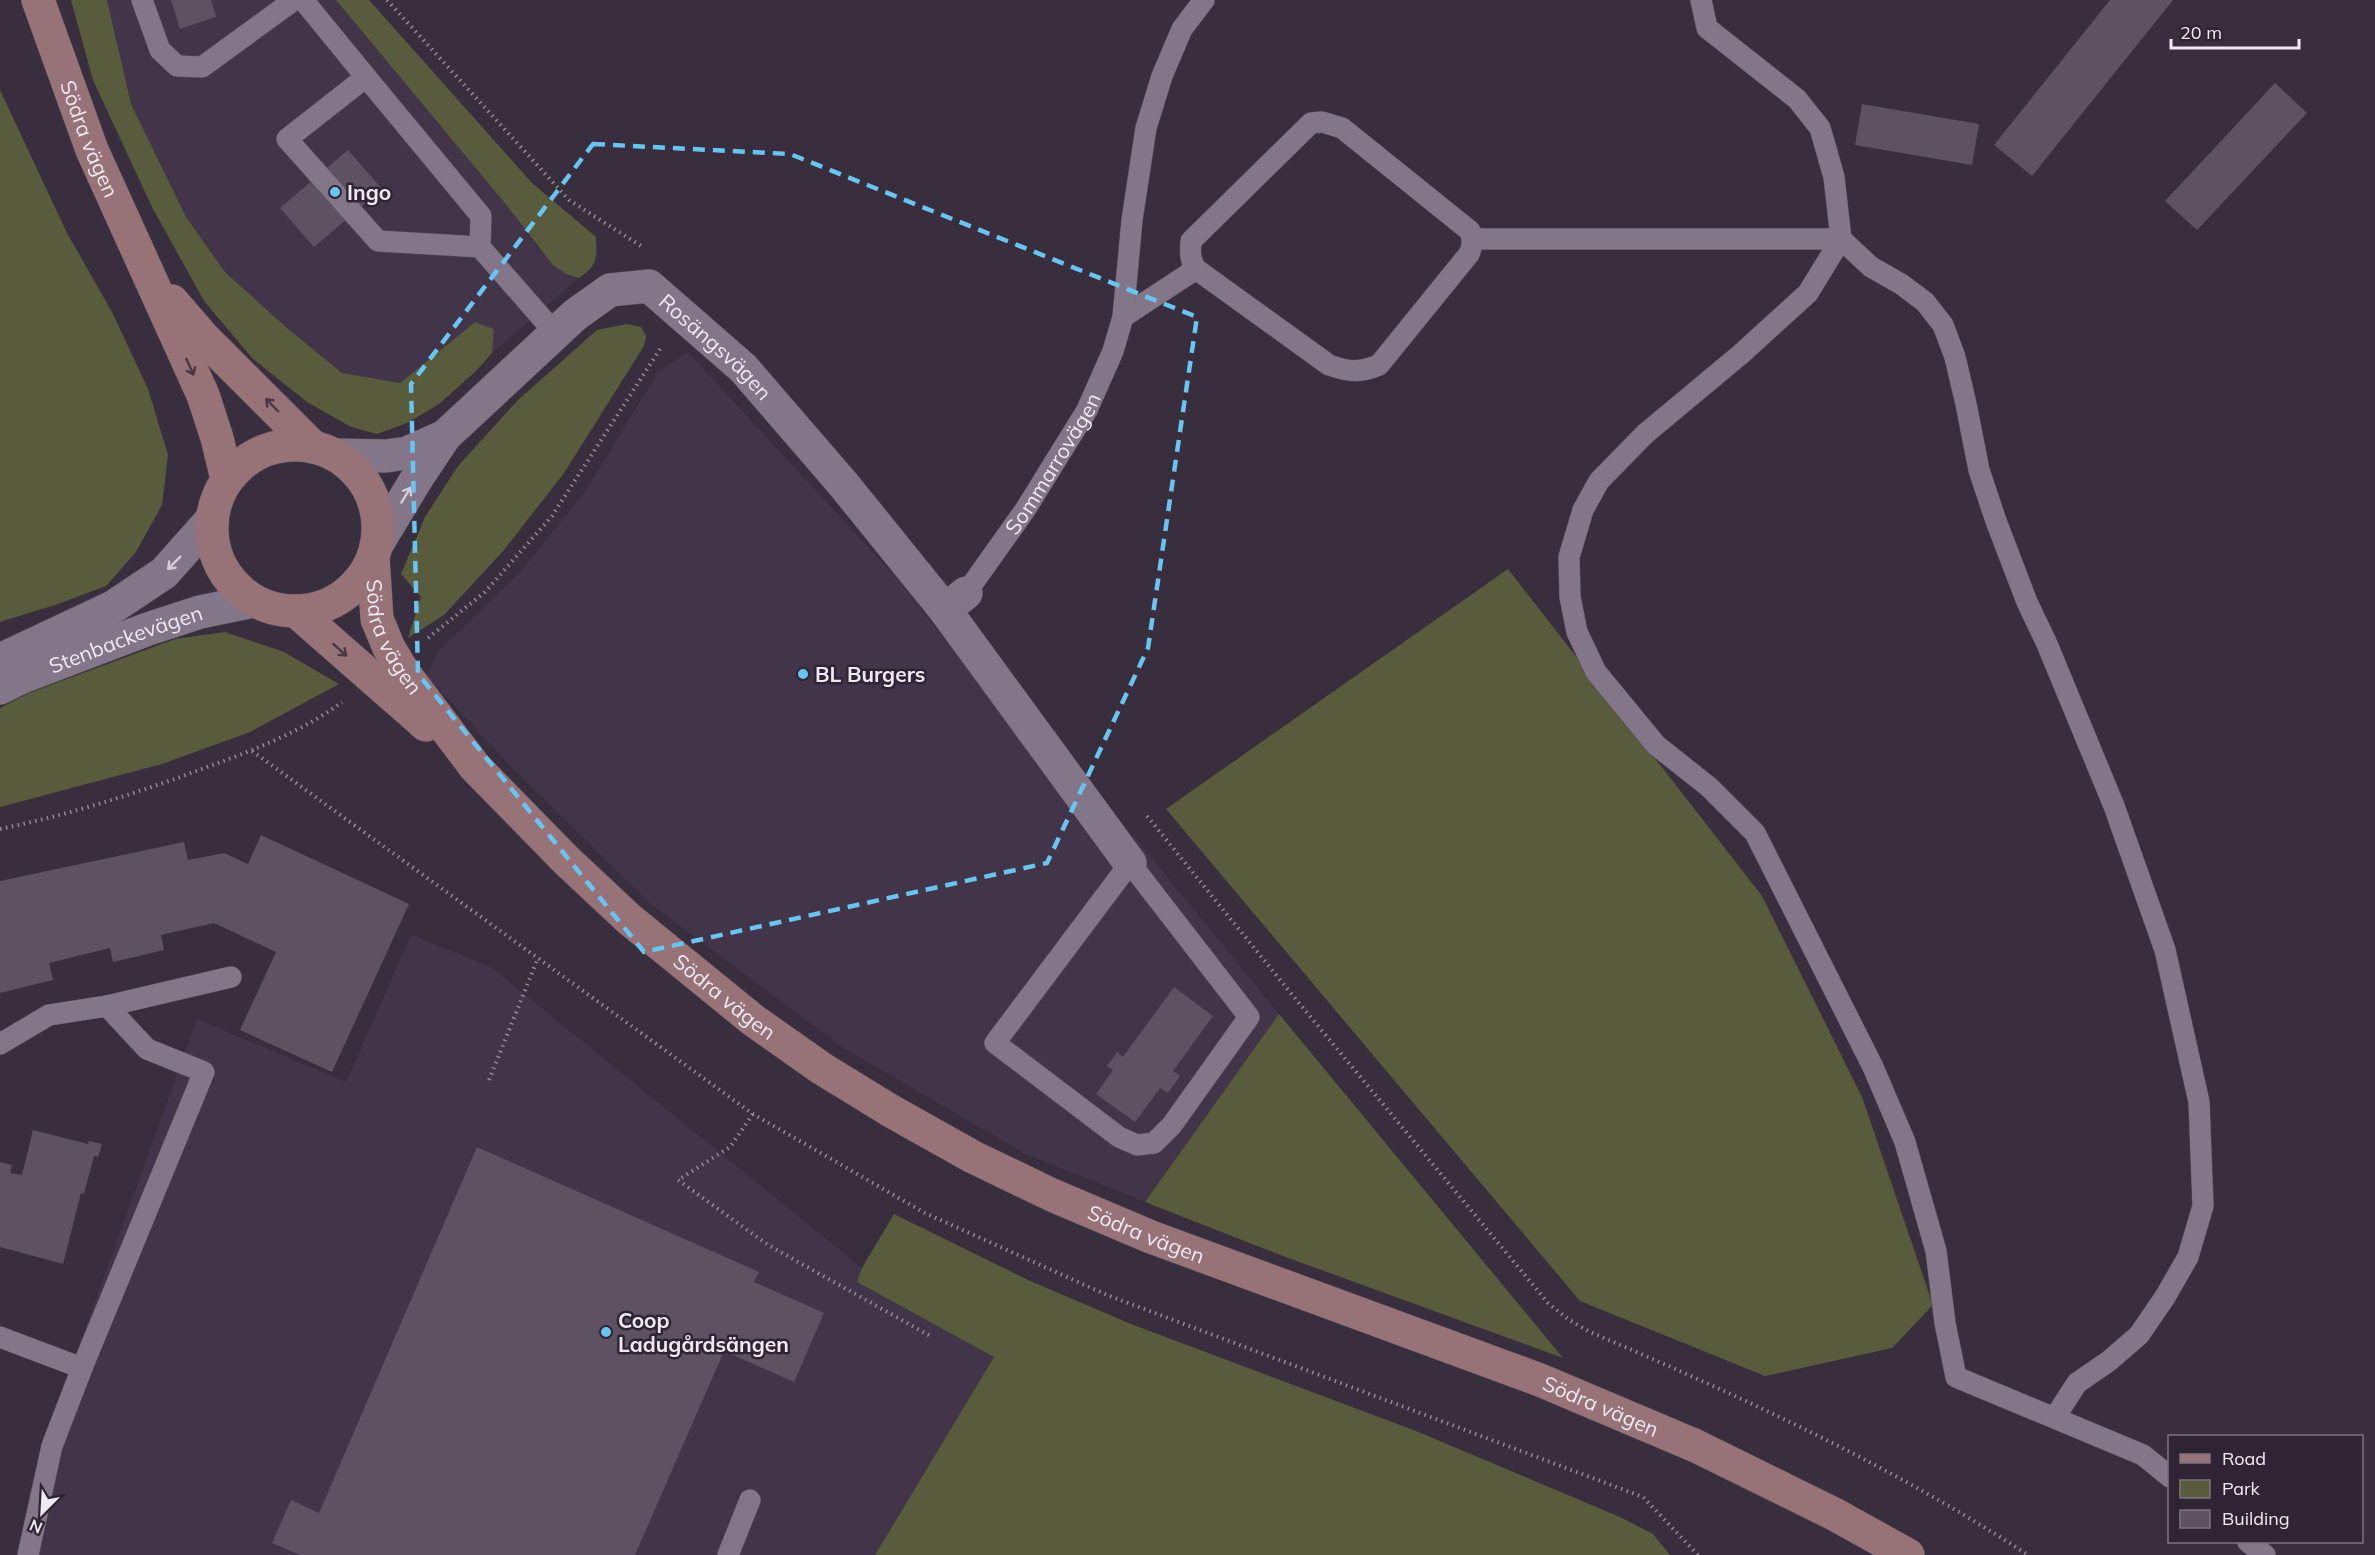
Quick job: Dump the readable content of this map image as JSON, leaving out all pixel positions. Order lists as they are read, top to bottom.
{
  "streets": {
    "main road": ["Södra vägen"],
    "street": ["Rosängsvägen", "Stenbackevägen"],
    "lane": ["Sommarrovägen"]
  },
  "crossings": [
    ["Södra vägen", "Rosängsvägen"],
    ["Södra vägen", "Stenbackevägen"],
    ["Rosängsvägen", "Sommarrovägen"],
    ["Rosängsvägen", "Stenbackevägen"]
  ],
  "places": ["Ingo", "BL Burgers", "Coop Ladugårdsängen"],
  "legend": ["Road", "Park", "Building"],
  "scale_bar": "20 m",
  "north": "bottom left"
}
